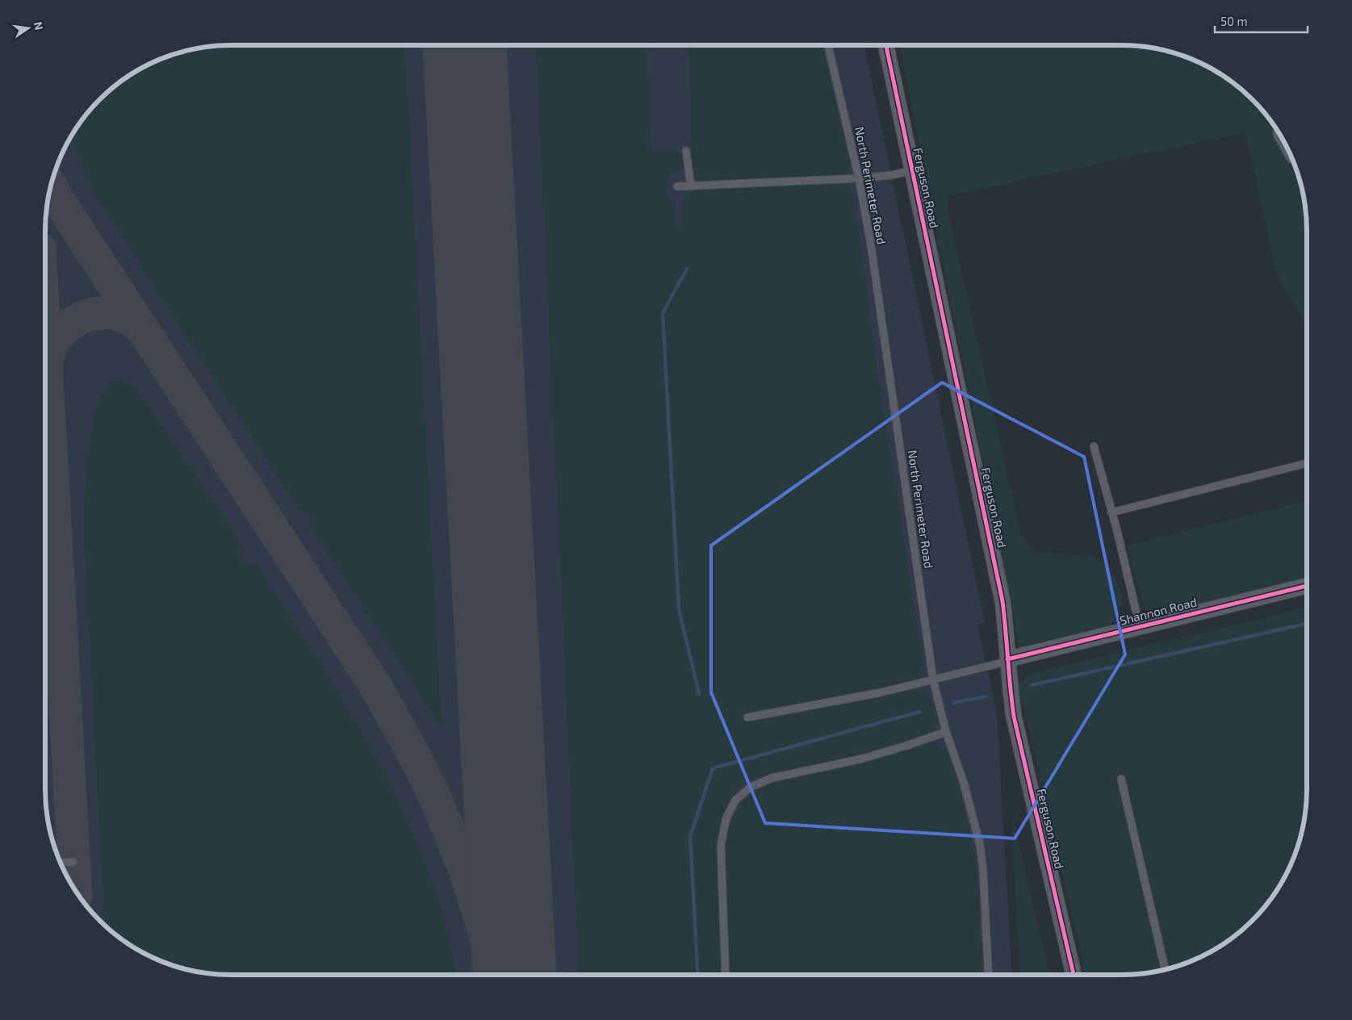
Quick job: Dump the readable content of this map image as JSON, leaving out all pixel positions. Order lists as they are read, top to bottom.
{
  "streets": {
    "street": ["Ferguson Road", "Shannon Road"],
    "lane": ["North Perimeter Road"]
  },
  "crossings": [
    ["Ferguson Road", "Shannon Road"]
  ],
  "scale_bar": "50 m",
  "north": "right"
}
